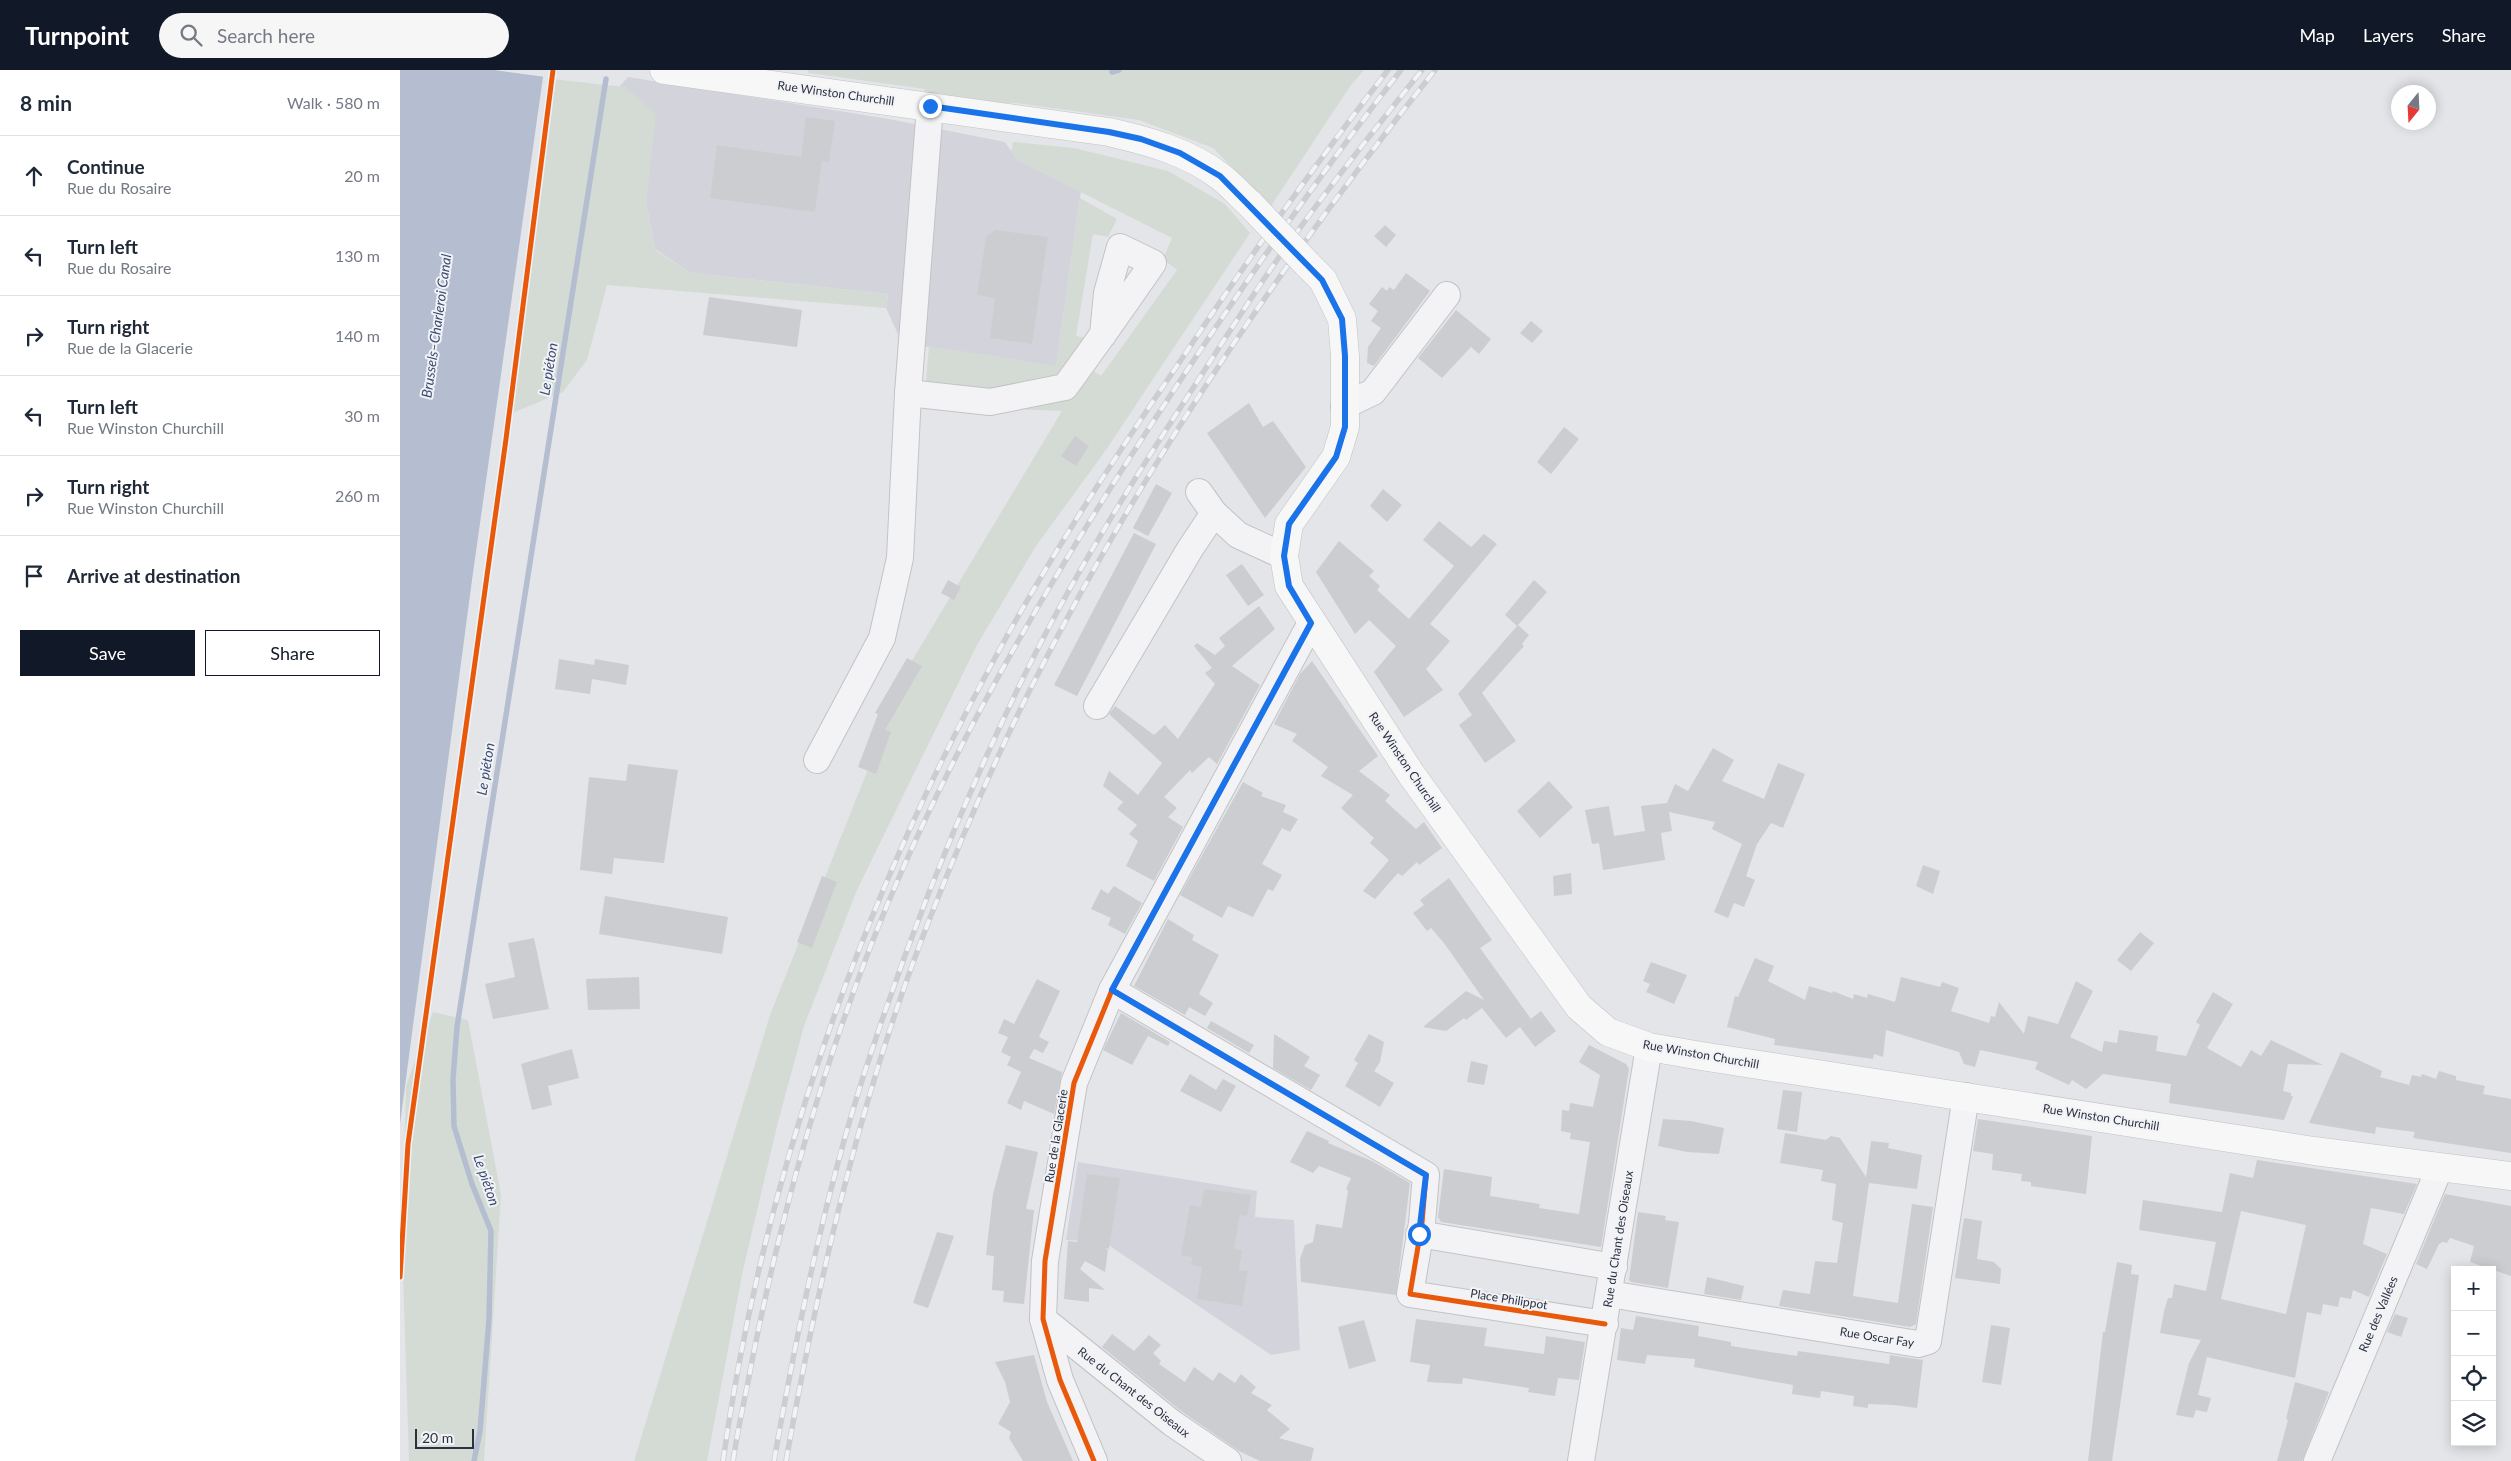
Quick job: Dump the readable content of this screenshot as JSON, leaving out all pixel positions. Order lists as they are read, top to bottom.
{
  "streets": {
    "main road": ["Rue Winston Churchill"],
    "street": [
      "Rue de la Glacerie",
      "Rue du Chant des Oiseaux",
      "Place Philippot",
      "Rue des Vallées",
      "Rue Oscar Fay"
    ]
  },
  "crossings": [
    ["Rue Winston Churchill", "Rue de la Glacerie"],
    ["Rue Winston Churchill", "Rue du Chant des Oiseaux"],
    ["Rue Winston Churchill", "Rue des Vallées"],
    ["Rue Winston Churchill", "Rue Oscar Fay"],
    ["Rue de la Glacerie", "Rue du Chant des Oiseaux"],
    ["Rue du Chant des Oiseaux", "Place Philippot"],
    ["Rue du Chant des Oiseaux", "Rue Oscar Fay"]
  ],
  "water": ["Brussels–Charleroi Canal", "Le piéton"],
  "scale_bar": "20 m",
  "north": "bottom",
  "page": {
    "header": "Turnpoint",
    "search": "Search here",
    "nav": ["Map", "Layers", "Share"],
    "heading": ["8 min", "Walk · 580 m"],
    "list": [
      ["Continue", "Rue du Rosaire", "20 m"],
      ["Turn left", "Rue du Rosaire", "130 m"],
      ["Turn right", "Rue de la Glacerie", "140 m"],
      ["Turn left", "Rue Winston Churchill", "30 m"],
      ["Turn right", "Rue Winston Churchill", "260 m"],
      "Arrive at destination"
    ],
    "buttons": ["Save", "Share"],
    "map_buttons": ["+", "−"],
    "scale": "20 m"
  }
}
